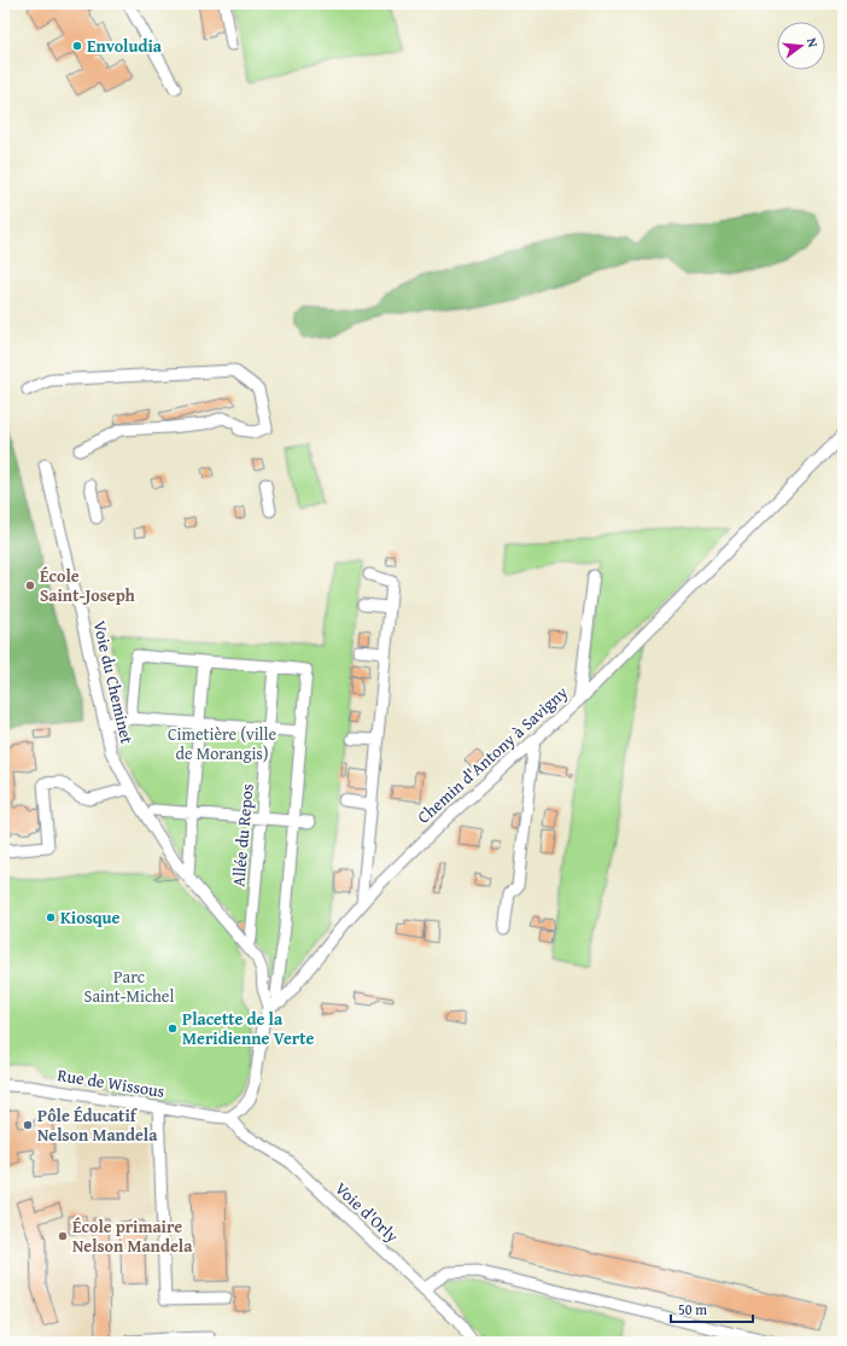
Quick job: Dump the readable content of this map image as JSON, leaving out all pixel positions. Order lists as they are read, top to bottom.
{
  "streets": {
    "street": [
      "Voie du Cheminet",
      "Chemin d'Antony à Savigny",
      "Allée du Repos",
      "Rue de Wissous",
      "Voie d'Orly"
    ]
  },
  "crossings": [
    ["Voie du Cheminet", "Chemin d'Antony à Savigny"],
    ["Voie du Cheminet", "Allée du Repos"],
    ["Rue de Wissous", "Voie d'Orly"]
  ],
  "parks": ["Cimetière (ville de Morangis)", "Parc Saint-Michel"],
  "places": [
    "Envoludia",
    "École Saint-Joseph",
    "Kiosque",
    "Placette de la Meridienne Verte",
    "Pôle Éducatif Nelson Mandela",
    "École primaire Nelson Mandela"
  ],
  "scale_bar": "50 m",
  "north": "right"
}
